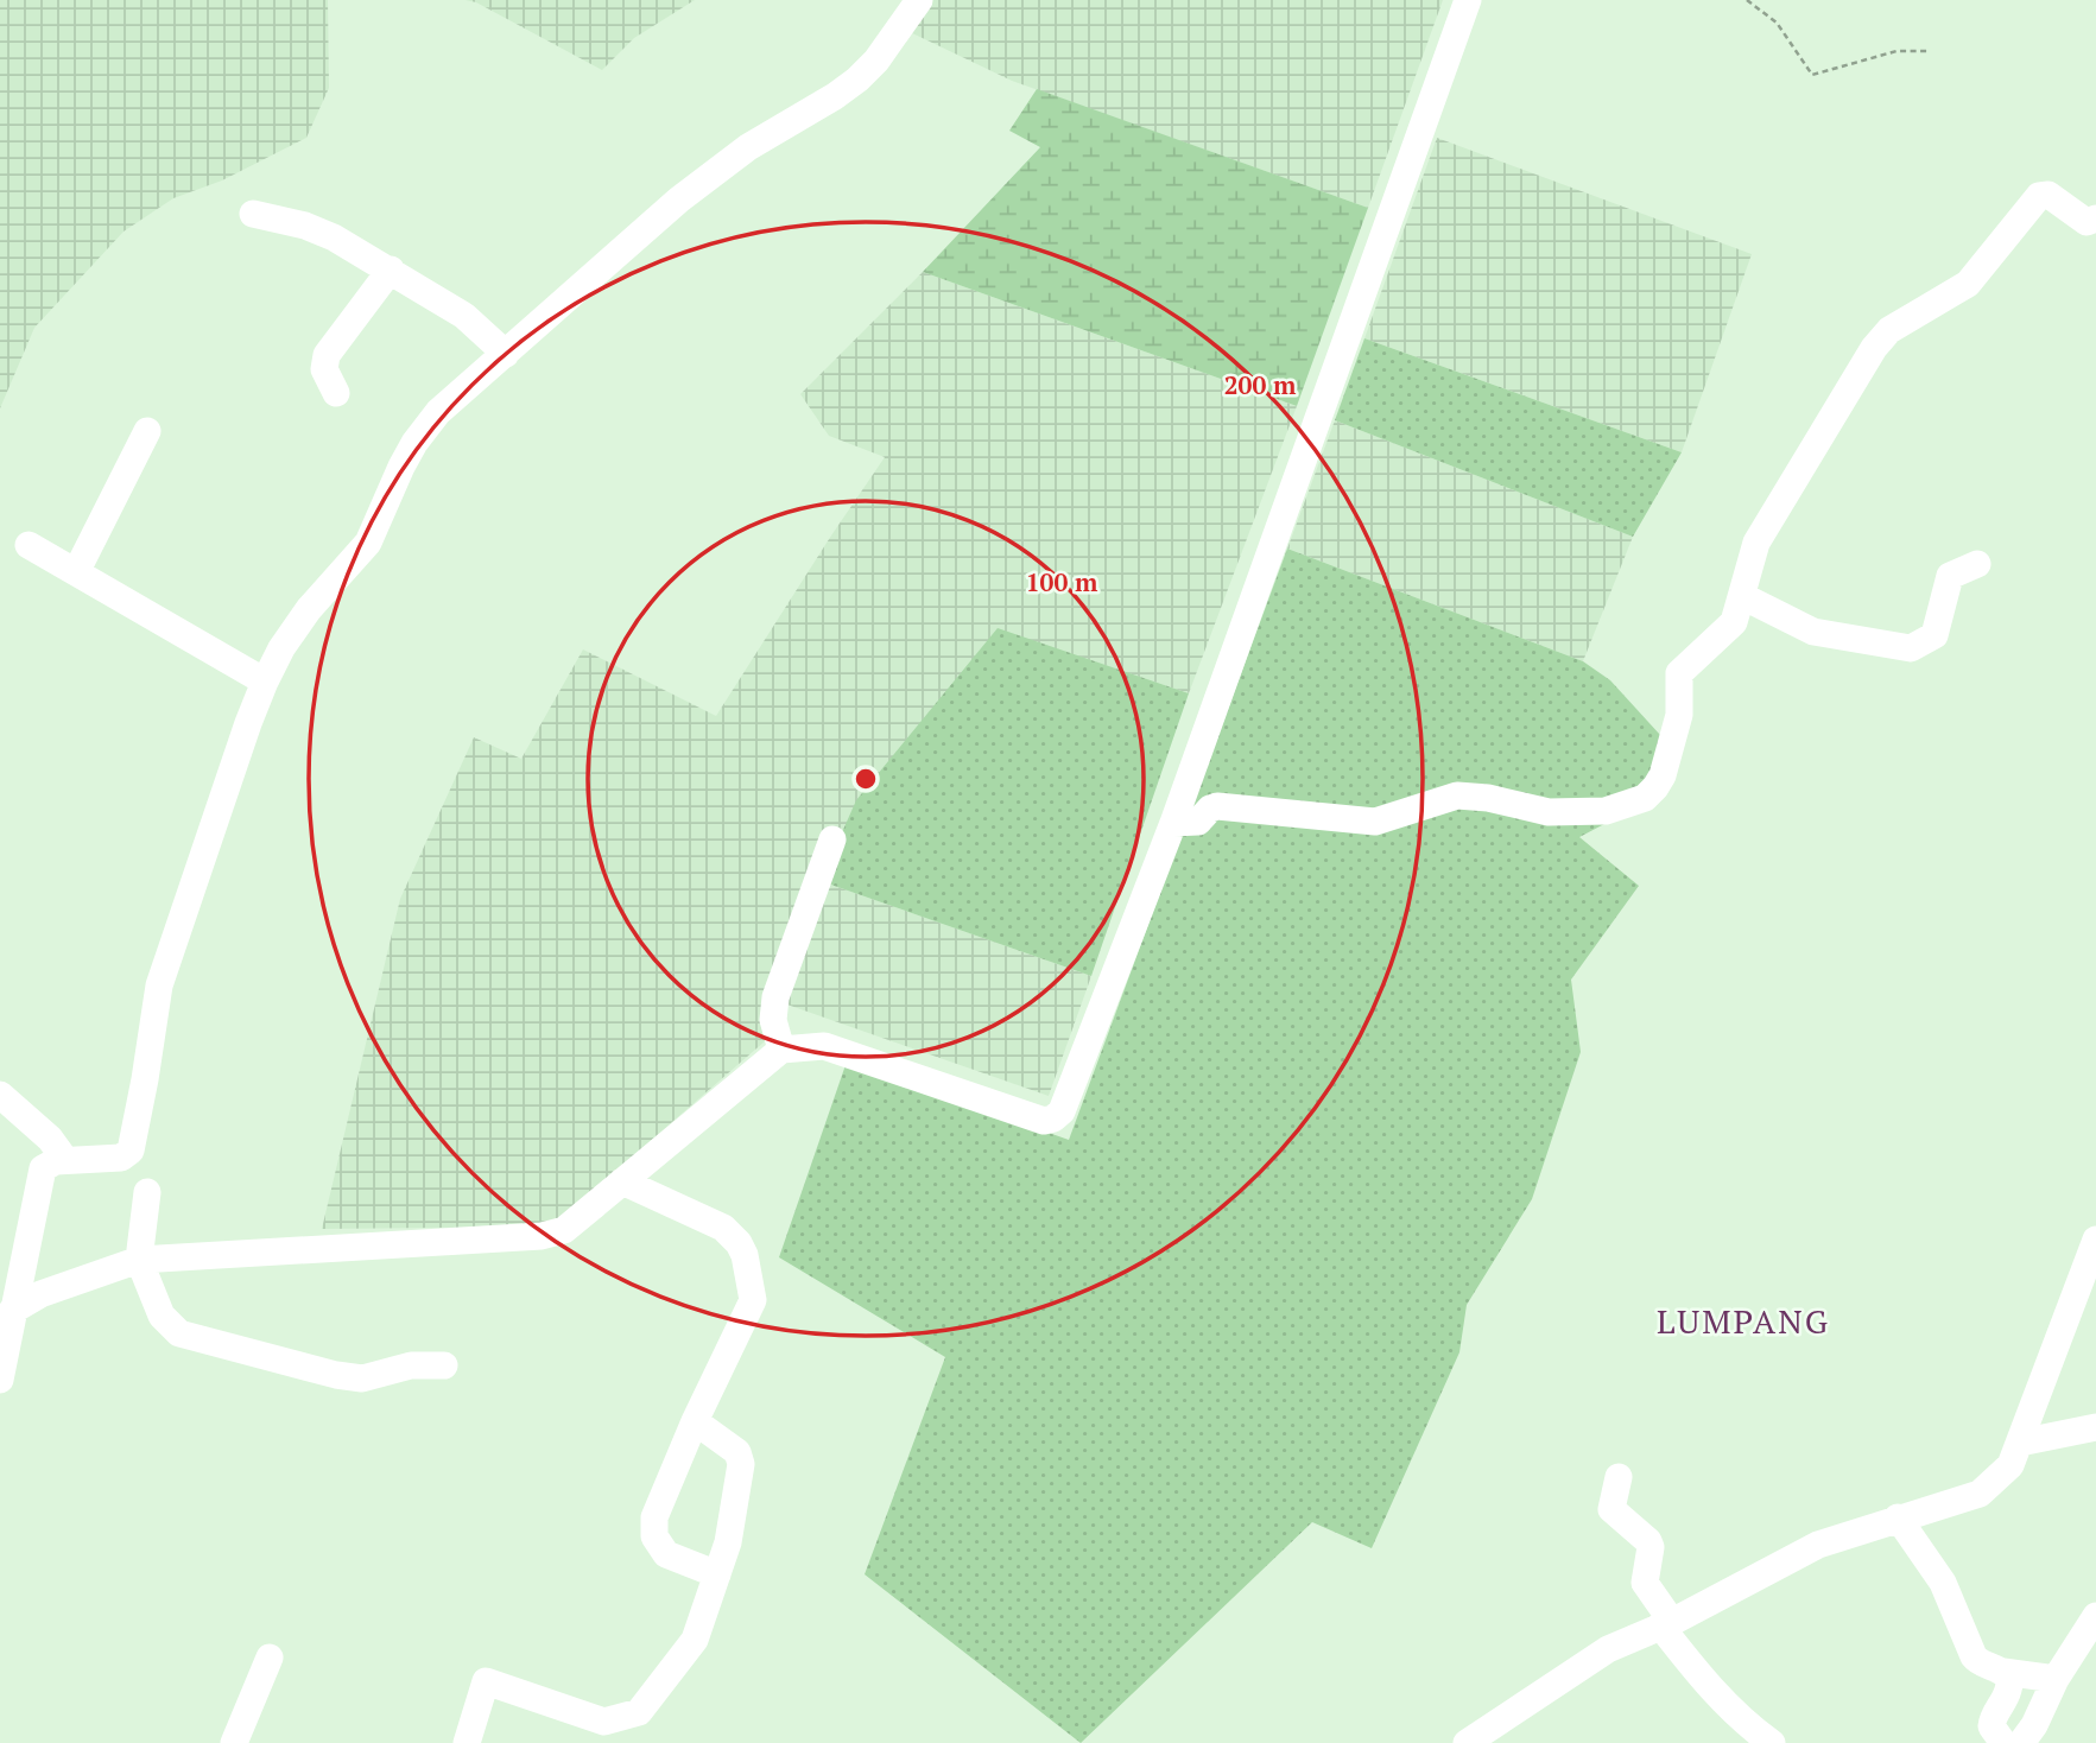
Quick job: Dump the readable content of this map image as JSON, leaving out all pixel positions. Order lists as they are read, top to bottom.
{
  "districts": ["LUMPANG"],
  "rings": ["200 m", "100 m"]
}
